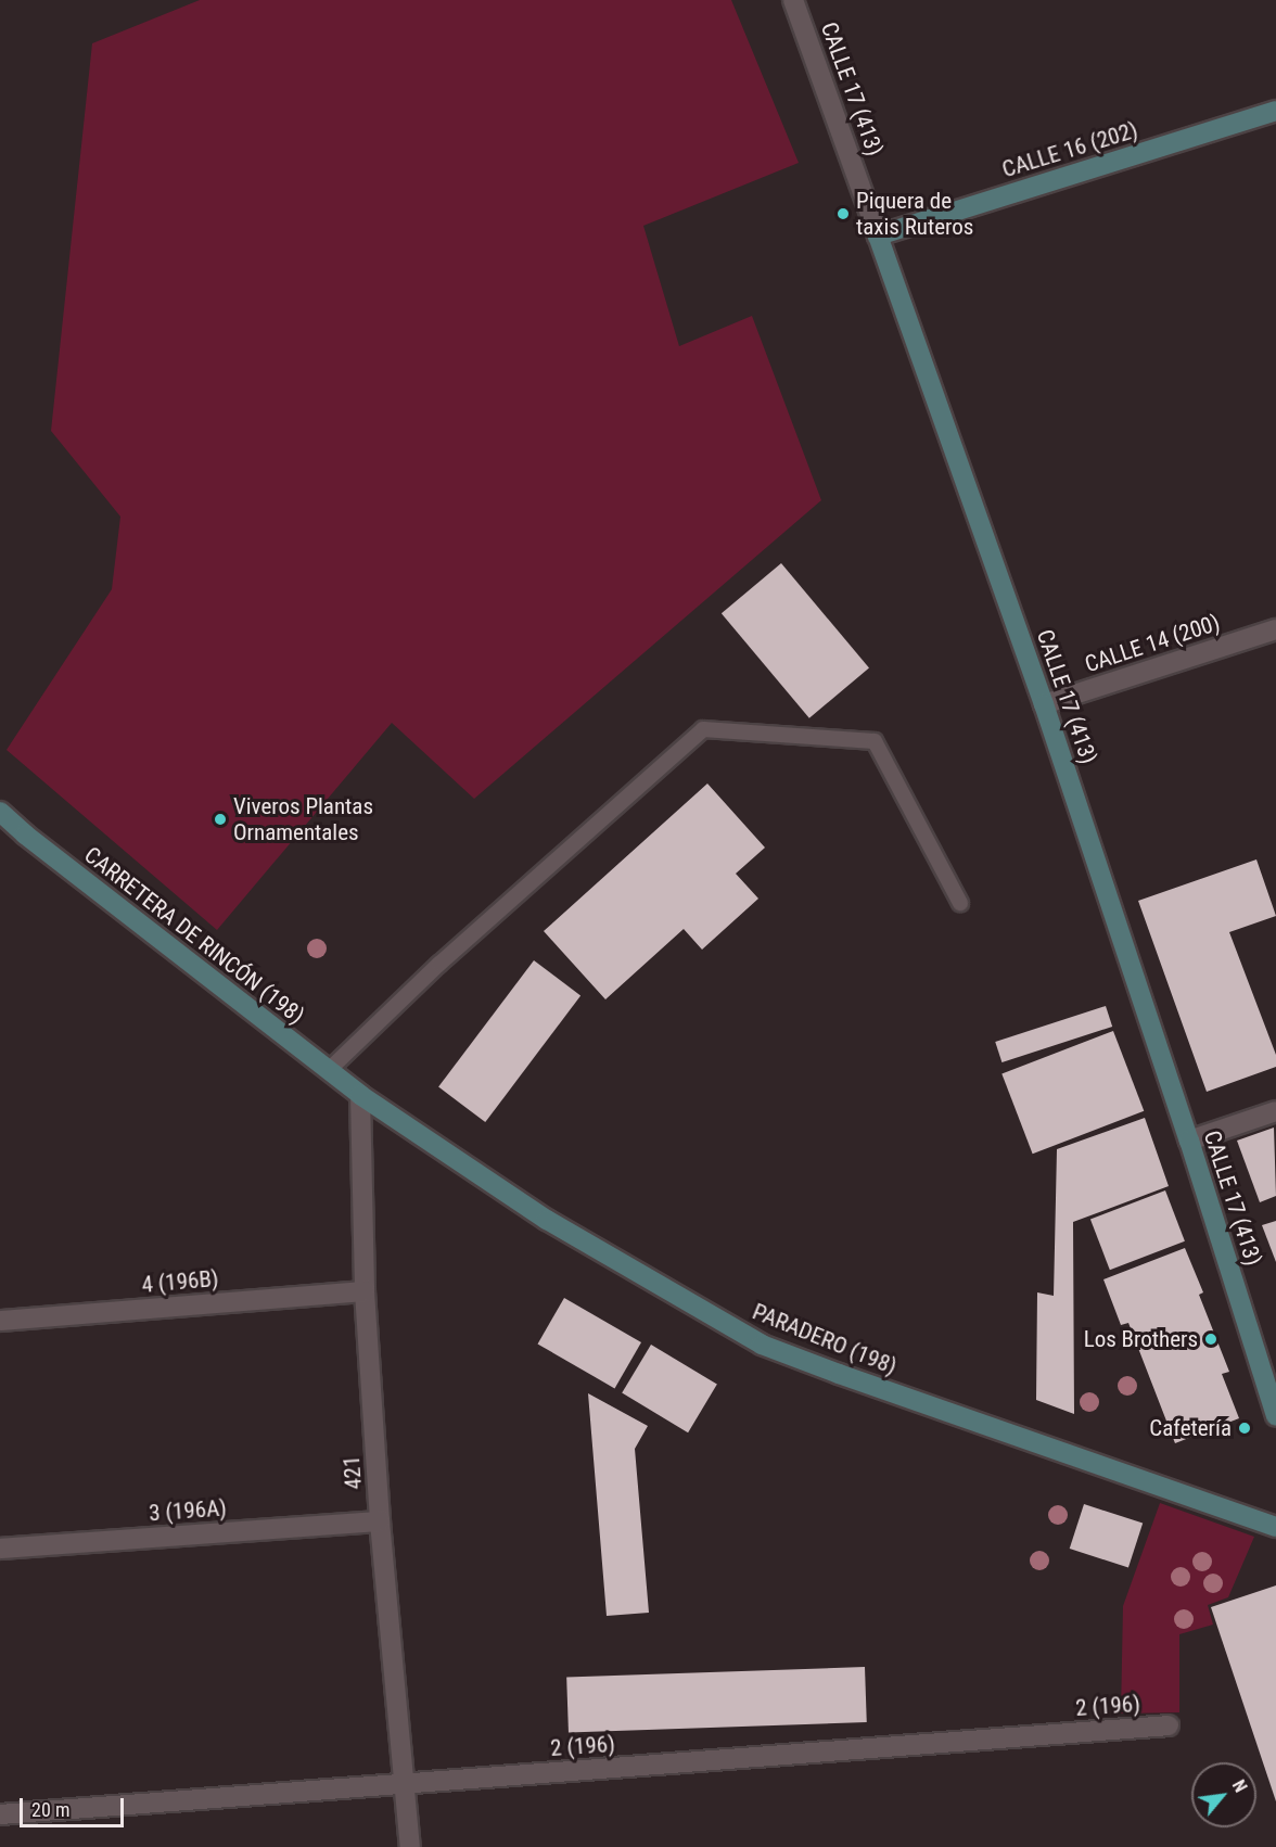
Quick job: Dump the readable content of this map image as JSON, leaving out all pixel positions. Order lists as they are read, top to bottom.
{
  "streets": {
    "street": [
      "CALLE 17 (413)",
      "CALLE 16 (202)",
      "CALLE 14 (200)",
      "CARRETERA DE RINCÓN (198)",
      "4 (196B)",
      "PARADERO (198)",
      "421",
      "3 (196A)",
      "2 (196)"
    ]
  },
  "crossings": [
    ["CALLE 17 (413)", "CALLE 16 (202)"],
    ["CALLE 17 (413)", "CALLE 14 (200)"],
    ["CARRETERA DE RINCÓN (198)", "PARADERO (198)"],
    ["CARRETERA DE RINCÓN (198)", "421"],
    ["4 (196B)", "421"],
    ["PARADERO (198)", "421"],
    ["421", "3 (196A)"],
    ["421", "2 (196)"]
  ],
  "places": [
    "Piquera de taxis Ruteros",
    "Viveros Plantas Ornamentales",
    "Los Brothers",
    "Cafetería"
  ],
  "scale_bar": "20 m",
  "north": "top right"
}
